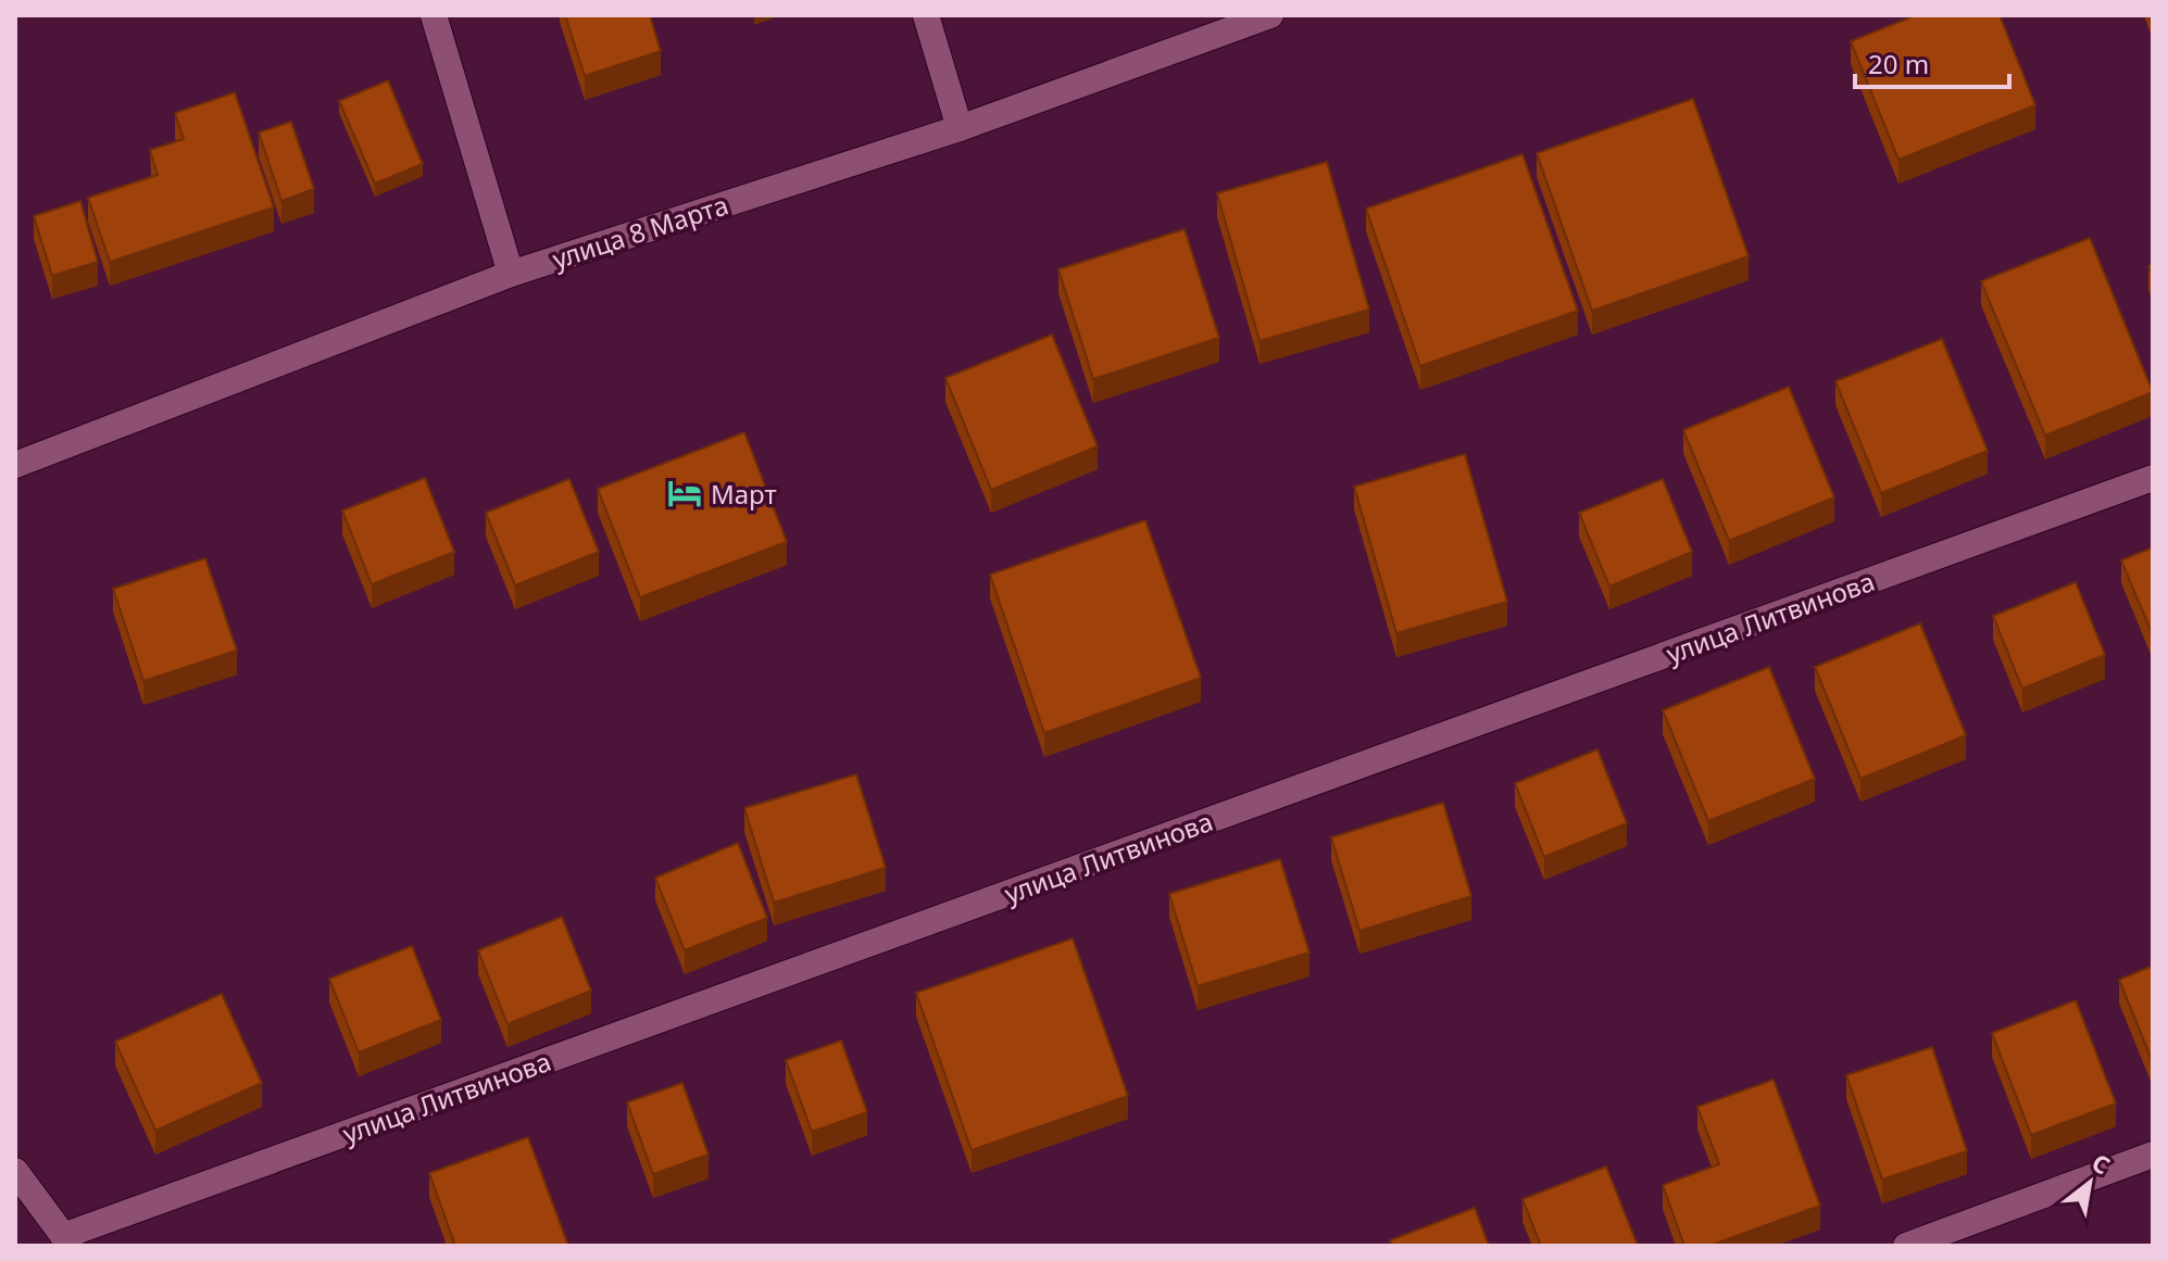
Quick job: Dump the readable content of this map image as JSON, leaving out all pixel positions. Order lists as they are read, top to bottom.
{
  "streets": {
    "street": ["улица 8 Марта", "улица Литвинова"]
  },
  "places": {
    "hotel": ["Март"]
  },
  "scale_bar": "20 m",
  "north": "top right"
}
